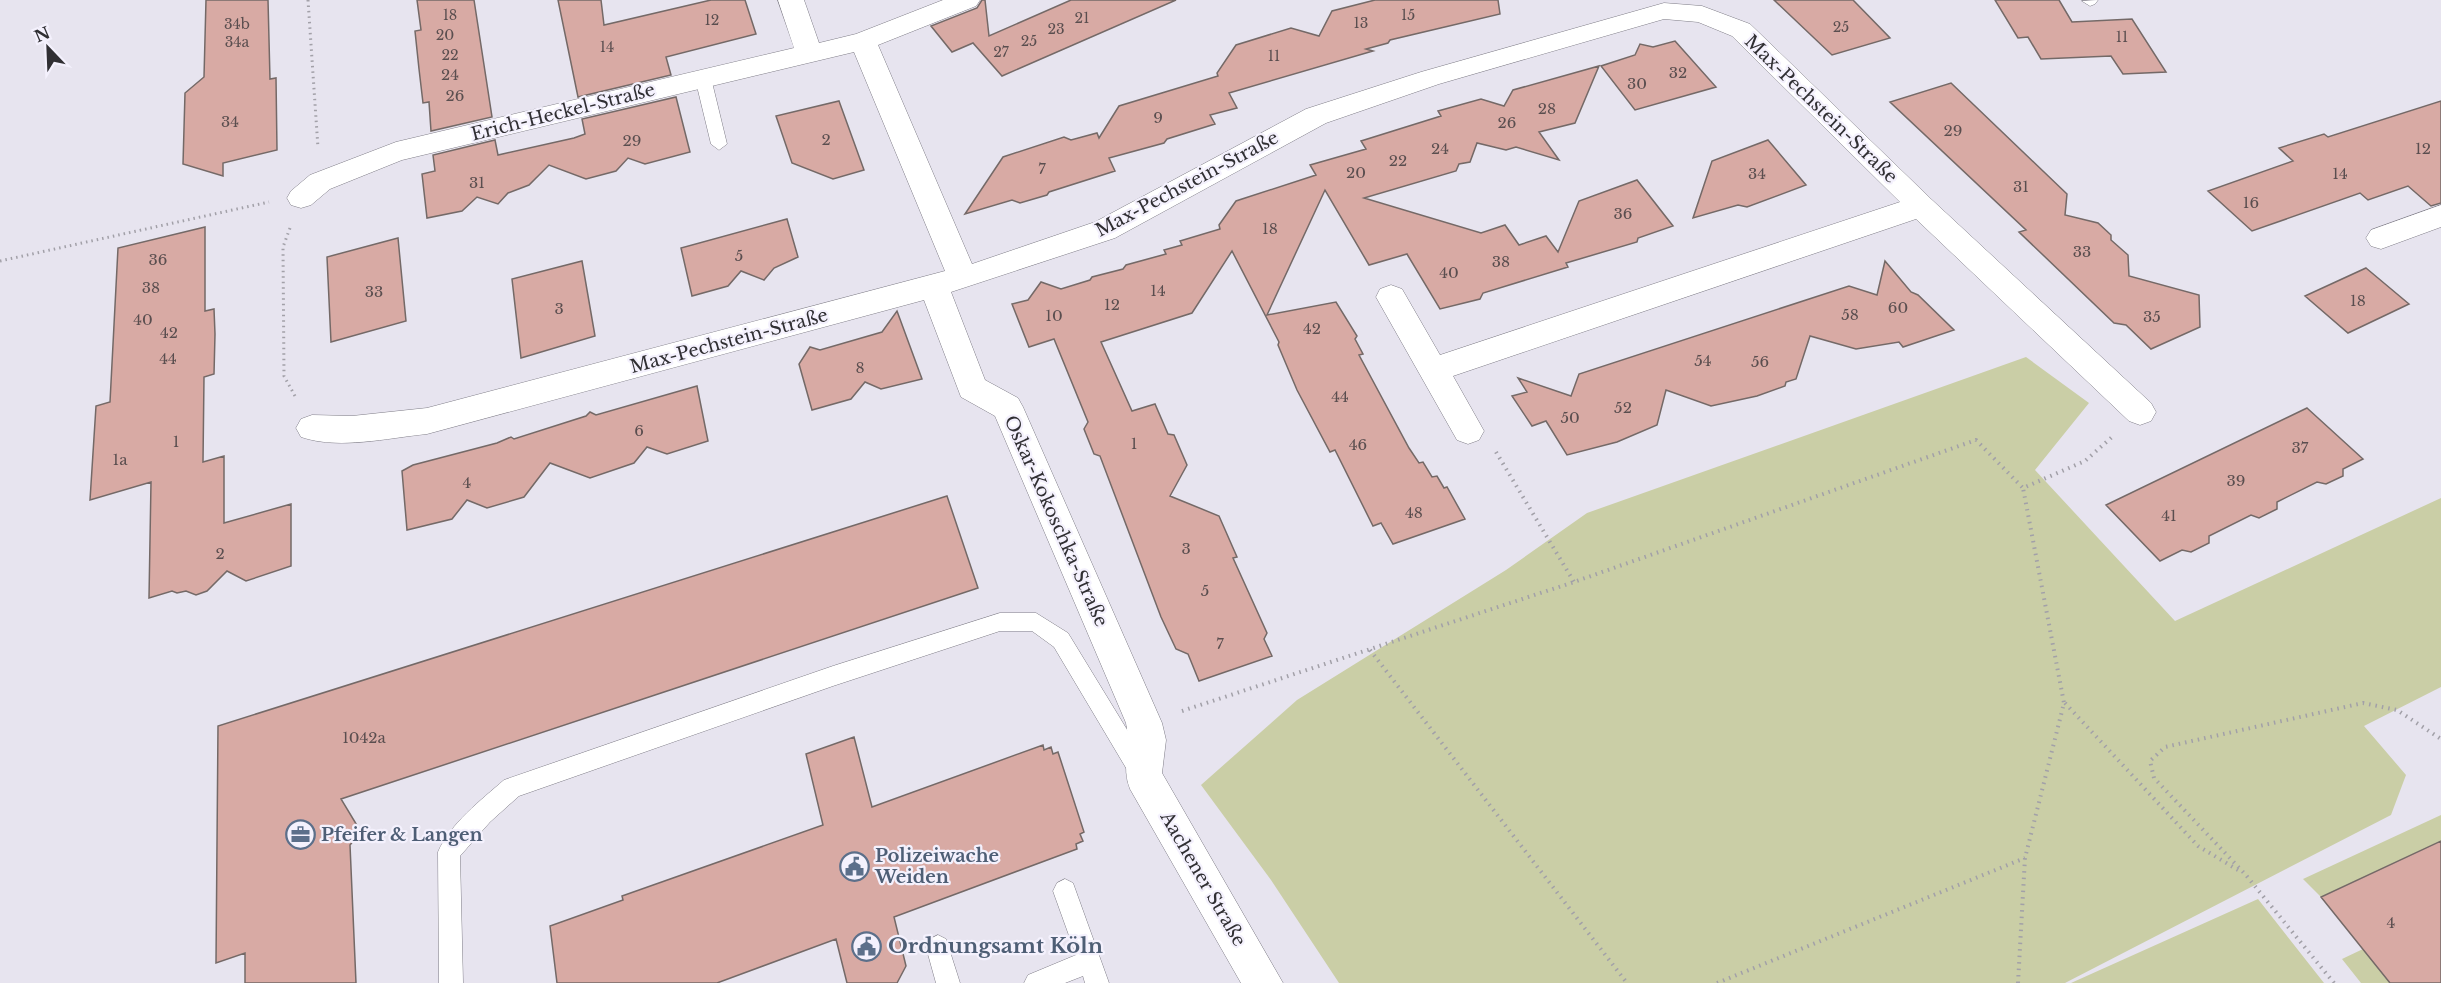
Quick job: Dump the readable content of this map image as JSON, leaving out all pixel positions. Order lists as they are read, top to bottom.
{
  "streets": {
    "street": [
      "Max-Pechstein-Straße",
      "Erich-Heckel-Straße",
      "Oskar-Kokoschka-Straße",
      "Aachener Straße"
    ]
  },
  "crossings": [
    ["Max-Pechstein-Straße", "Oskar-Kokoschka-Straße"],
    ["Erich-Heckel-Straße", "Oskar-Kokoschka-Straße"],
    ["Oskar-Kokoschka-Straße", "Aachener Straße"]
  ],
  "places": {
    "office": ["Pfeifer & Langen"],
    "public building": ["Polizeiwache Weiden", "Ordnungsamt Köln"]
  },
  "house_numbers": [
    "18",
    "15",
    "21",
    "12",
    "13",
    "34b",
    "25",
    "23",
    "20",
    "11",
    "25",
    "34a",
    "14",
    "27",
    "22",
    "11",
    "32",
    "24",
    "30",
    "26",
    "28",
    "9",
    "34",
    "26",
    "29",
    "2",
    "29",
    "24",
    "12",
    "22",
    "7",
    "20",
    "34",
    "14",
    "31",
    "31",
    "16",
    "36",
    "18",
    "33",
    "5",
    "36",
    "38",
    "40",
    "38",
    "14",
    "33",
    "18",
    "12",
    "60",
    "3",
    "58",
    "10",
    "35",
    "40",
    "42",
    "42",
    "44",
    "54",
    "56",
    "8",
    "44",
    "52",
    "50",
    "6",
    "1",
    "1",
    "46",
    "37",
    "1a",
    "39",
    "4",
    "48",
    "41",
    "3",
    "2",
    "5",
    "7",
    "1042a",
    "4"
  ],
  "north": "top left"
}
